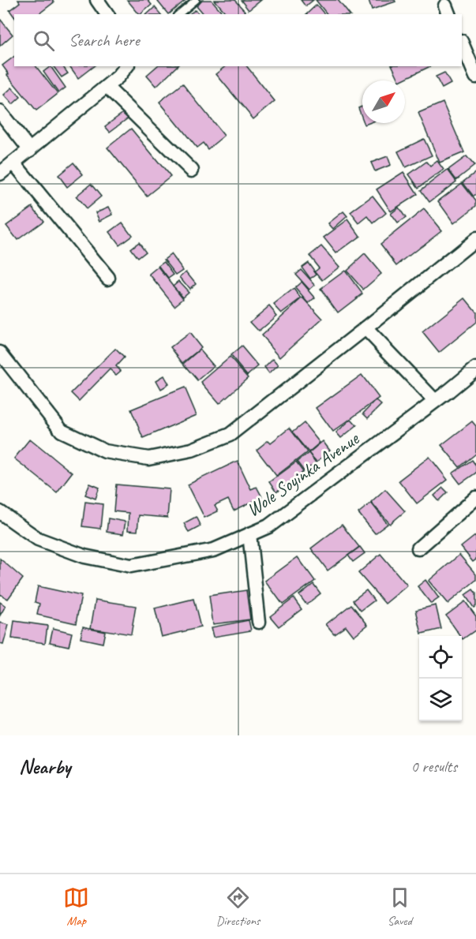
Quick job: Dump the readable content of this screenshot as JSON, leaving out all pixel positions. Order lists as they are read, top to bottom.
{
  "streets": {
    "street": ["Wole Soyinka Avenue"]
  },
  "north": "top right",
  "page": {
    "search": "Search here",
    "heading": ["Nearby", "0 results"],
    "nav": ["Map", "Directions", "Saved"]
  }
}
